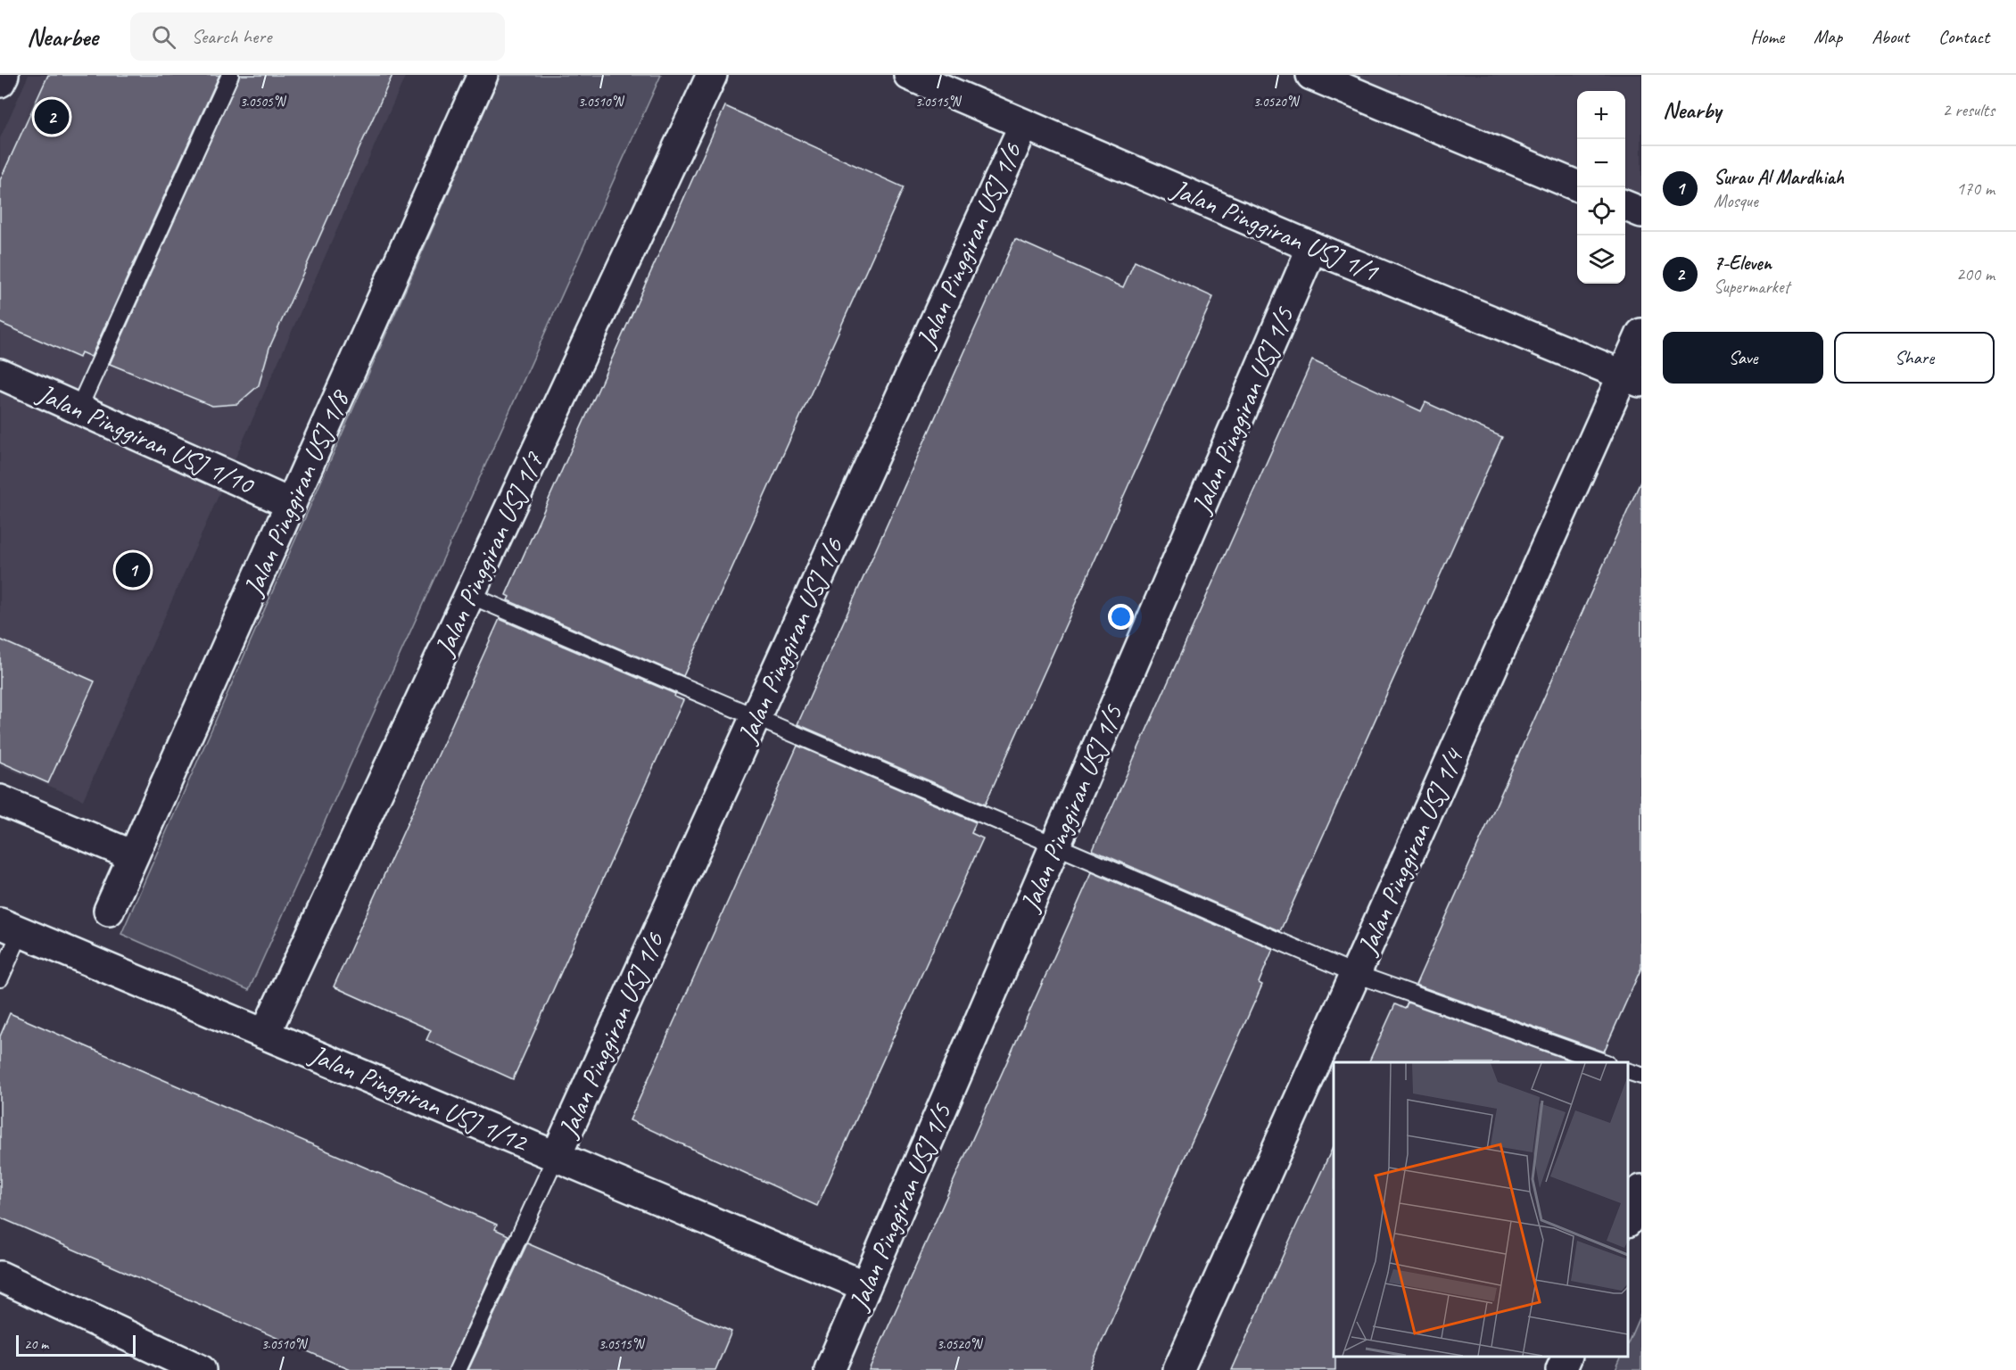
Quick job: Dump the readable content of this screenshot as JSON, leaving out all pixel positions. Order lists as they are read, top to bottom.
{
  "streets": {
    "street": [
      "Jalan Pinggiran USJ 1/1",
      "Jalan Pinggiran USJ 1/6",
      "Jalan Pinggiran USJ 1/5",
      "Jalan Pinggiran USJ 1/10",
      "Jalan Pinggiran USJ 1/8",
      "Jalan Pinggiran USJ 1/7",
      "Jalan Pinggiran USJ 1/4",
      "Jalan Pinggiran USJ 1/12"
    ]
  },
  "crossings": [
    ["Jalan Pinggiran USJ 1/1", "Jalan Pinggiran USJ 1/6"],
    ["Jalan Pinggiran USJ 1/1", "Jalan Pinggiran USJ 1/5"],
    ["Jalan Pinggiran USJ 1/1", "Jalan Pinggiran USJ 1/4"],
    ["Jalan Pinggiran USJ 1/6", "Jalan Pinggiran USJ 1/12"],
    ["Jalan Pinggiran USJ 1/5", "Jalan Pinggiran USJ 1/12"],
    ["Jalan Pinggiran USJ 1/10", "Jalan Pinggiran USJ 1/8"],
    ["Jalan Pinggiran USJ 1/7", "Jalan Pinggiran USJ 1/12"]
  ],
  "scale_bar": "20 m",
  "page": {
    "header": "Nearbee",
    "search": "Search here",
    "nav": [
      "Home",
      "Map",
      "About",
      "Contact"
    ],
    "heading": ["Nearby", "2 results"],
    "map_buttons": ["+", "−"],
    "pins": ["2", "1"],
    "list": [
      {
        "mark": "1",
        "name": "Surau Al Mardhiah",
        "note": "Mosque",
        "value": "170 m"
      },
      {
        "mark": "2",
        "name": "7-Eleven",
        "note": "Supermarket",
        "value": "200 m"
      }
    ],
    "buttons": ["Save", "Share"],
    "scale": "20 m"
  },
  "coordinates": [
    "3.0505°N",
    "3.0510°N",
    "3.0515°N",
    "3.0520°N"
  ]
}
